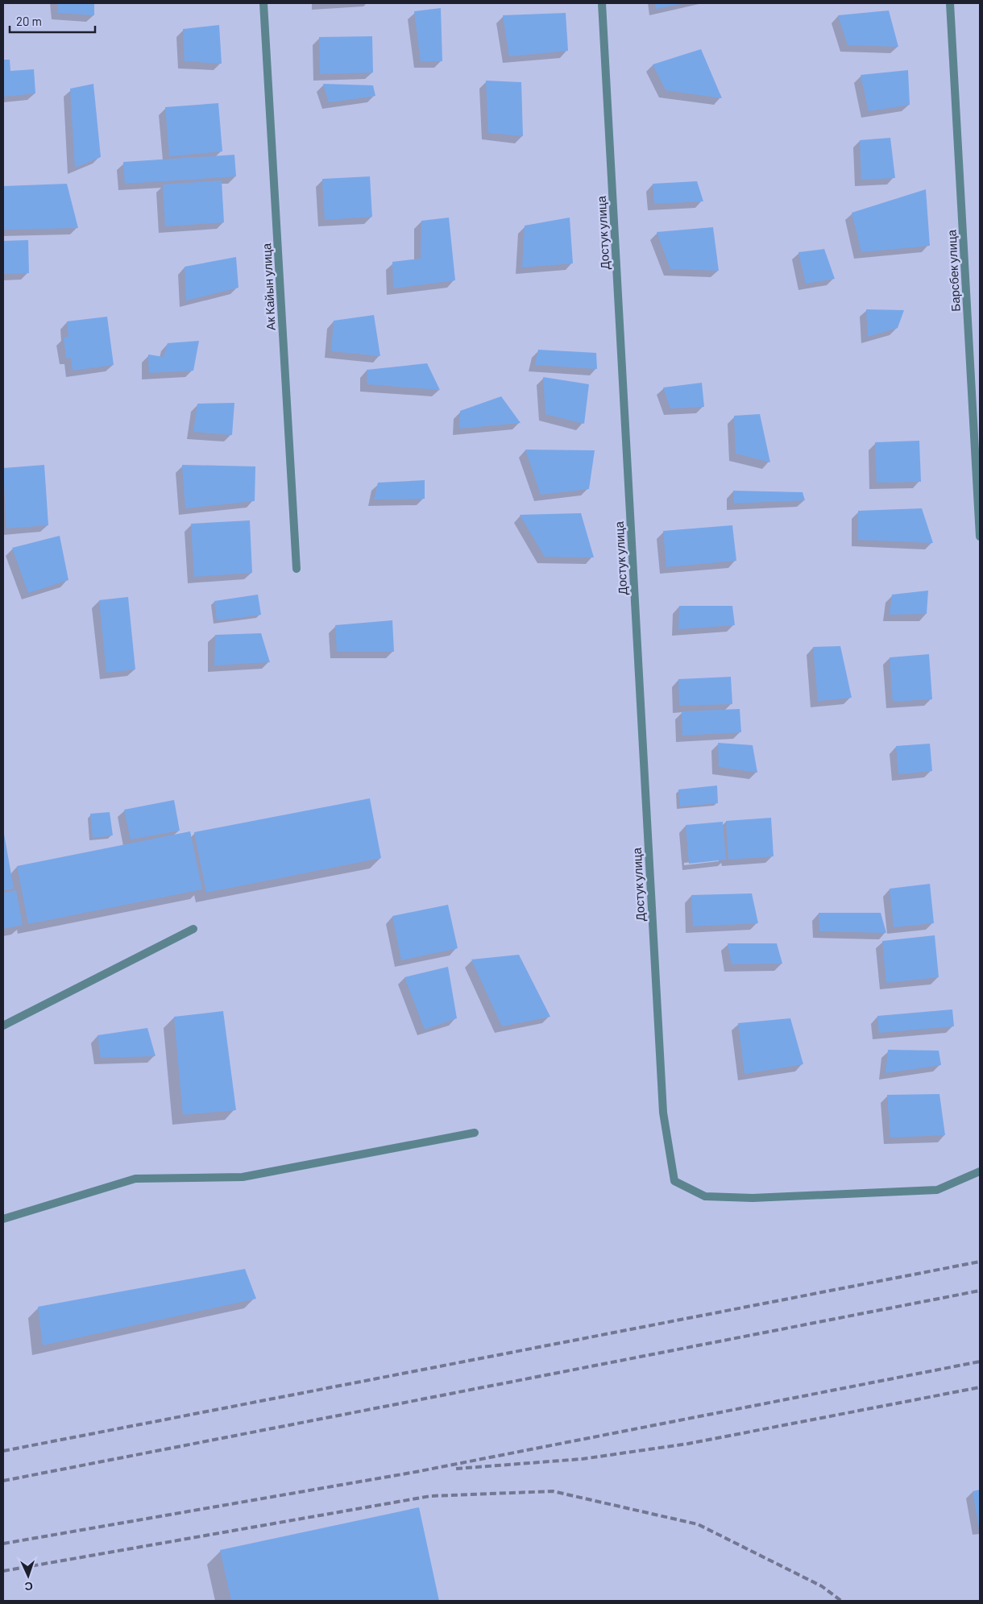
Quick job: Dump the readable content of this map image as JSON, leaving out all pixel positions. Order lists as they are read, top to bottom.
{
  "streets": {
    "street": ["Достук улица", "Барсбек улица", "Ак Кайын улица"]
  },
  "scale_bar": "20 m",
  "north": "bottom"
}
